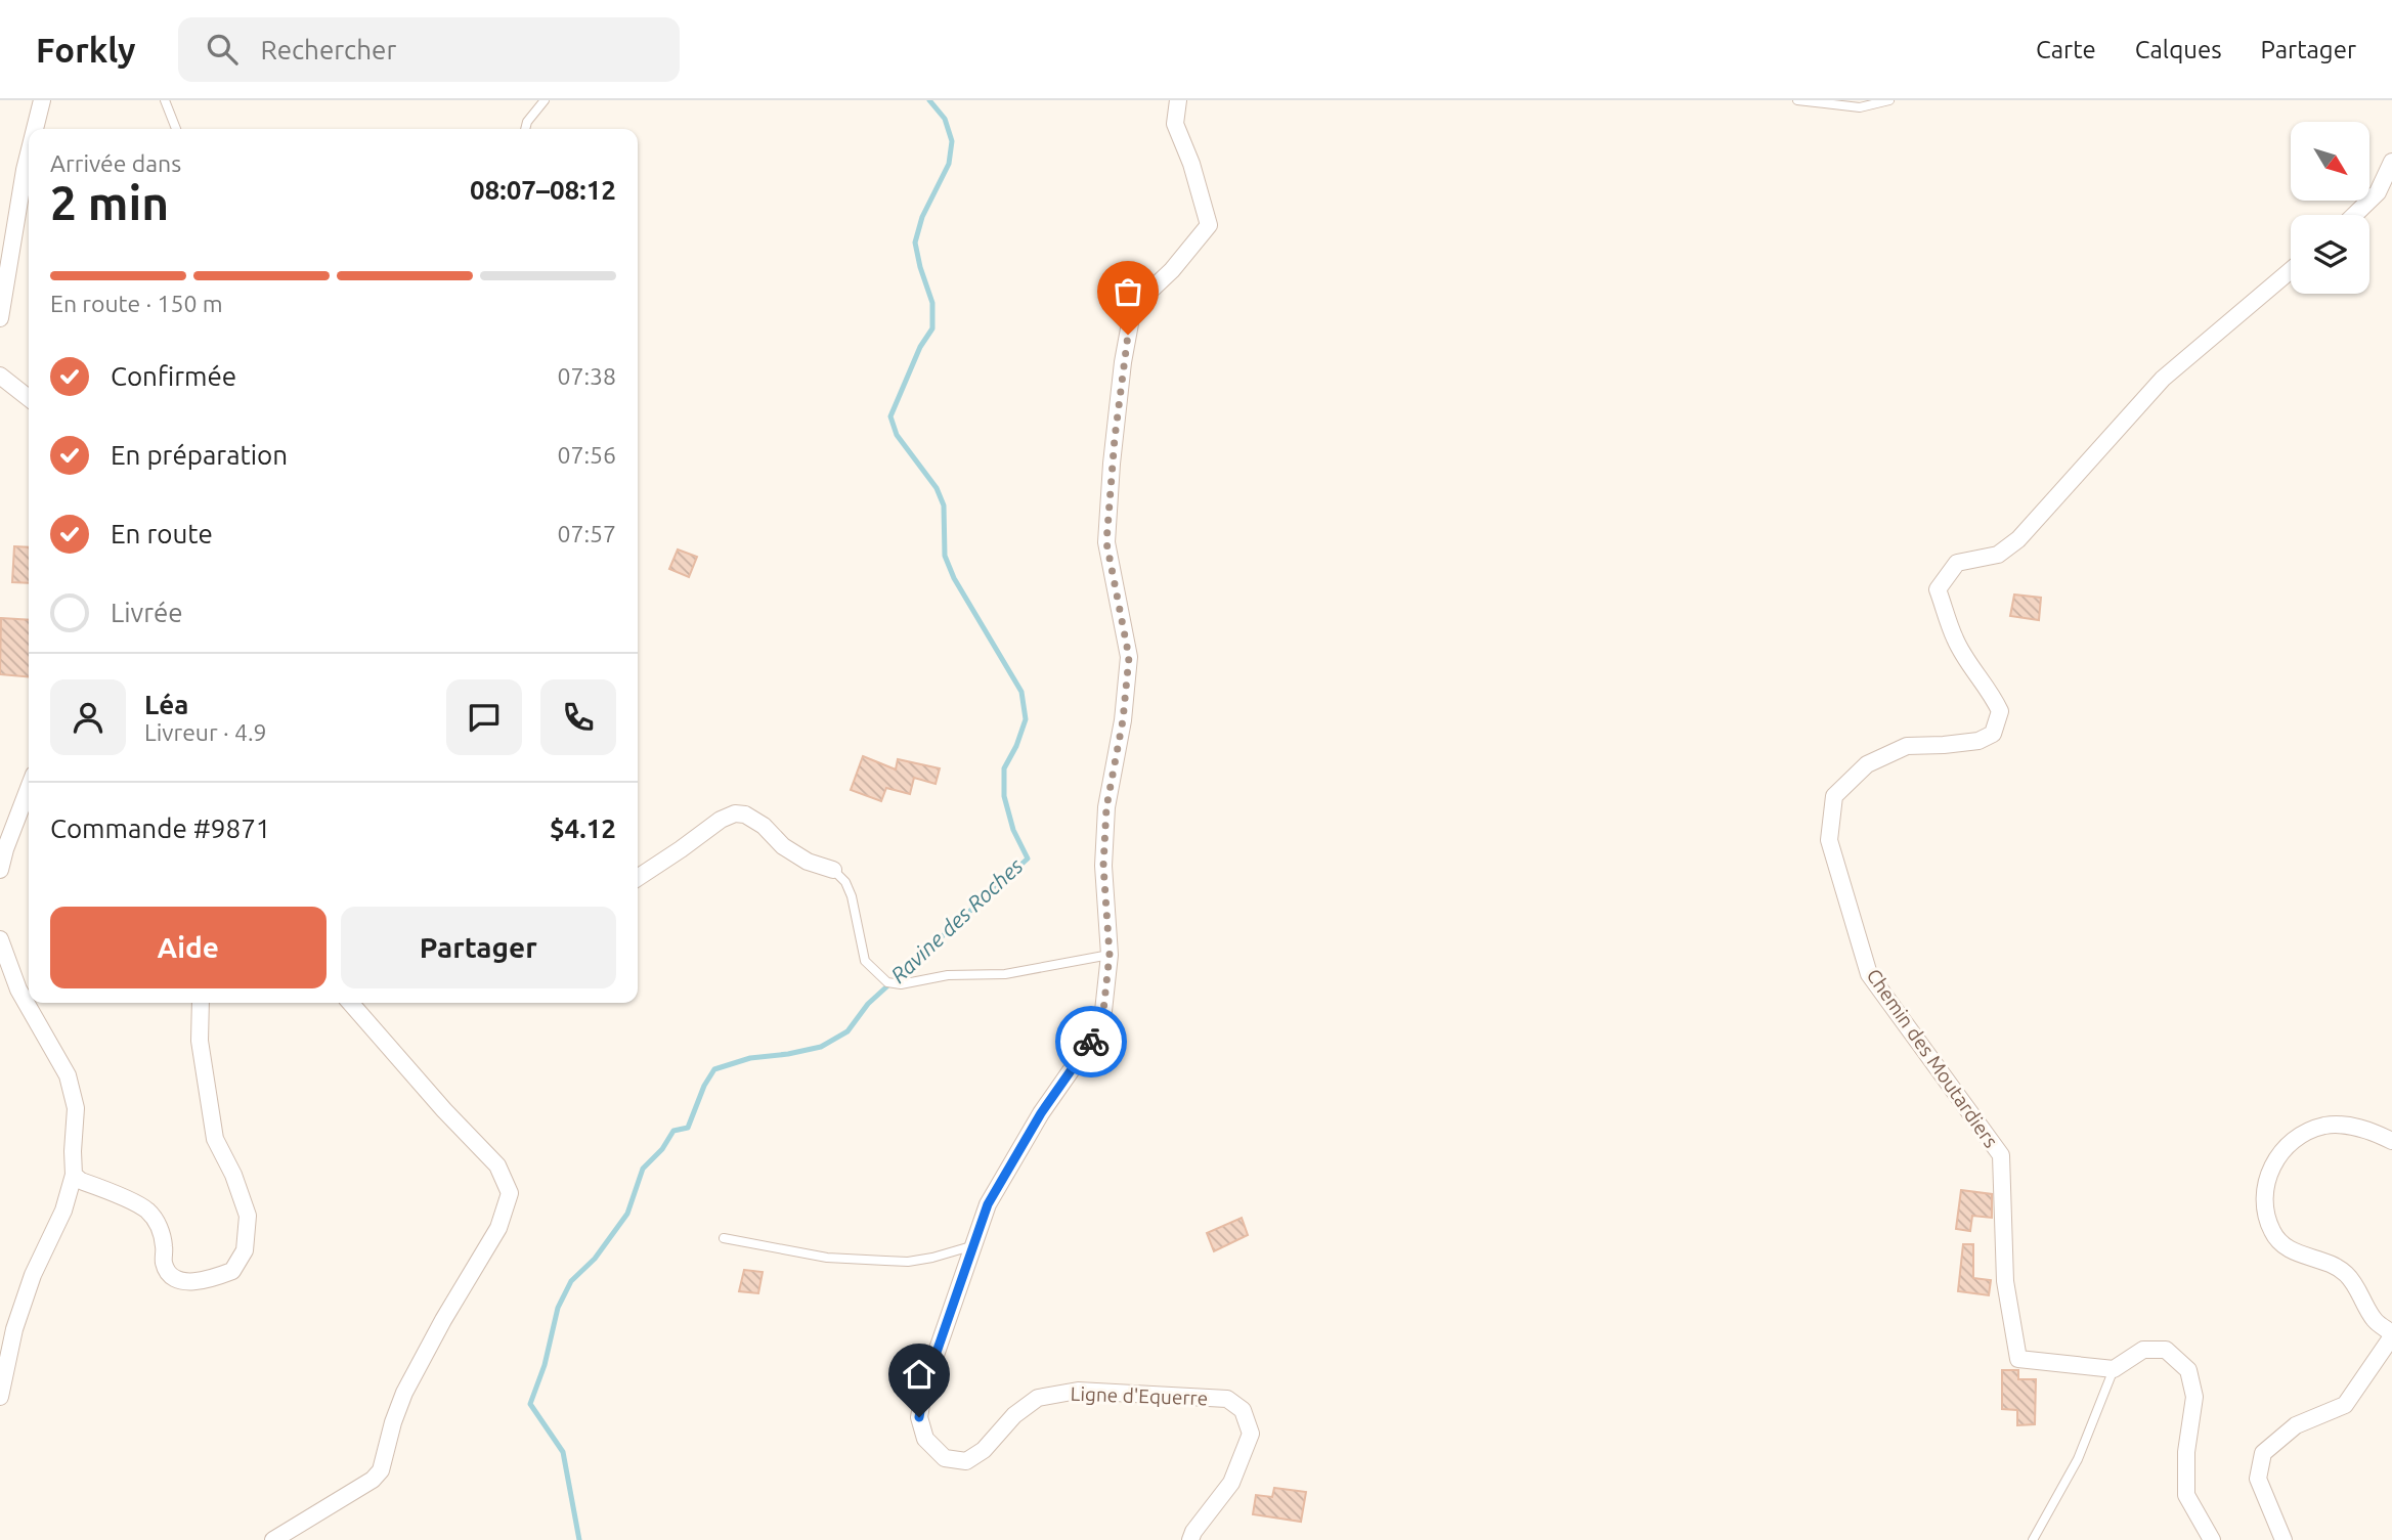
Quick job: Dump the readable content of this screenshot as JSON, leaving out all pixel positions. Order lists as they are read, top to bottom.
{
  "streets": {
    "street": ["Chemin des Moutardiers", "Ligne d'Equerre"]
  },
  "water": ["Ravine des Roches"],
  "north": "bottom right",
  "page": {
    "header": "Forkly",
    "search": "Rechercher",
    "nav": ["Carte", "Calques", "Partager"],
    "heading": ["2 min", "Arrivée dans", "08:07–08:12"],
    "panel": [
      "Léa",
      "Livreur · 4.9",
      "Commande #9871",
      "$4.12"
    ],
    "bar": "En route · 150 m",
    "list": [
      ["Confirmée", "07:38"],
      ["En préparation", "07:56"],
      ["En route", "07:57"],
      "Livrée"
    ],
    "buttons": ["Aide", "Partager"]
  }
}
